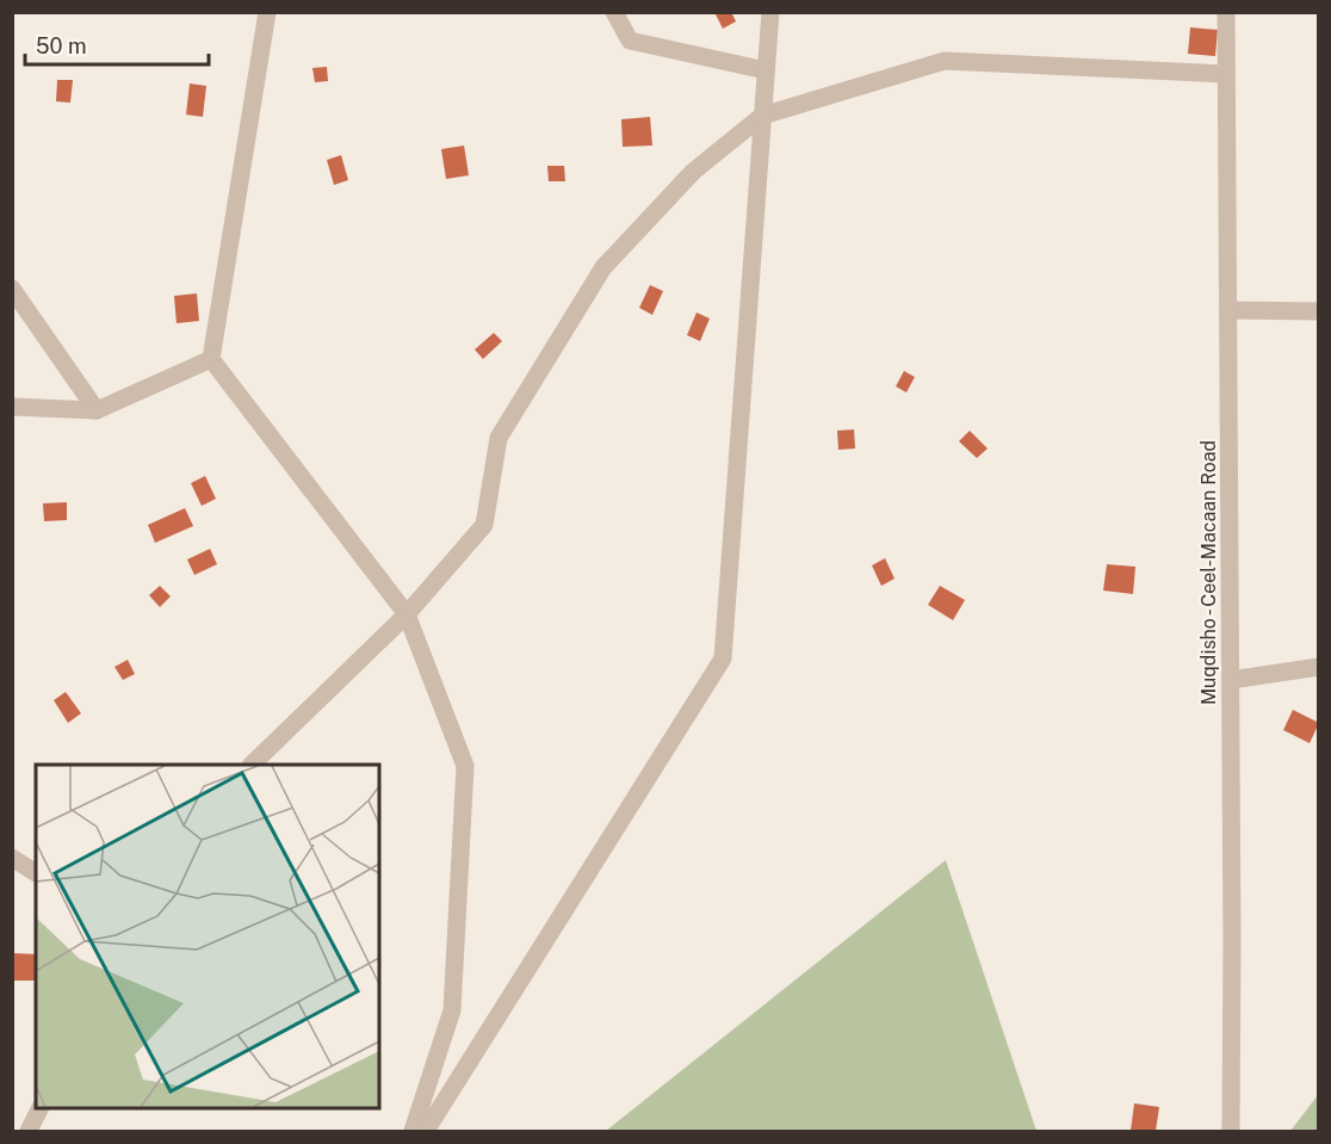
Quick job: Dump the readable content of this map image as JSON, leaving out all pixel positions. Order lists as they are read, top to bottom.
{
  "streets": {
    "street": ["Muqdisho - Ceel-Macaan Road"]
  },
  "scale_bar": "50 m"
}
